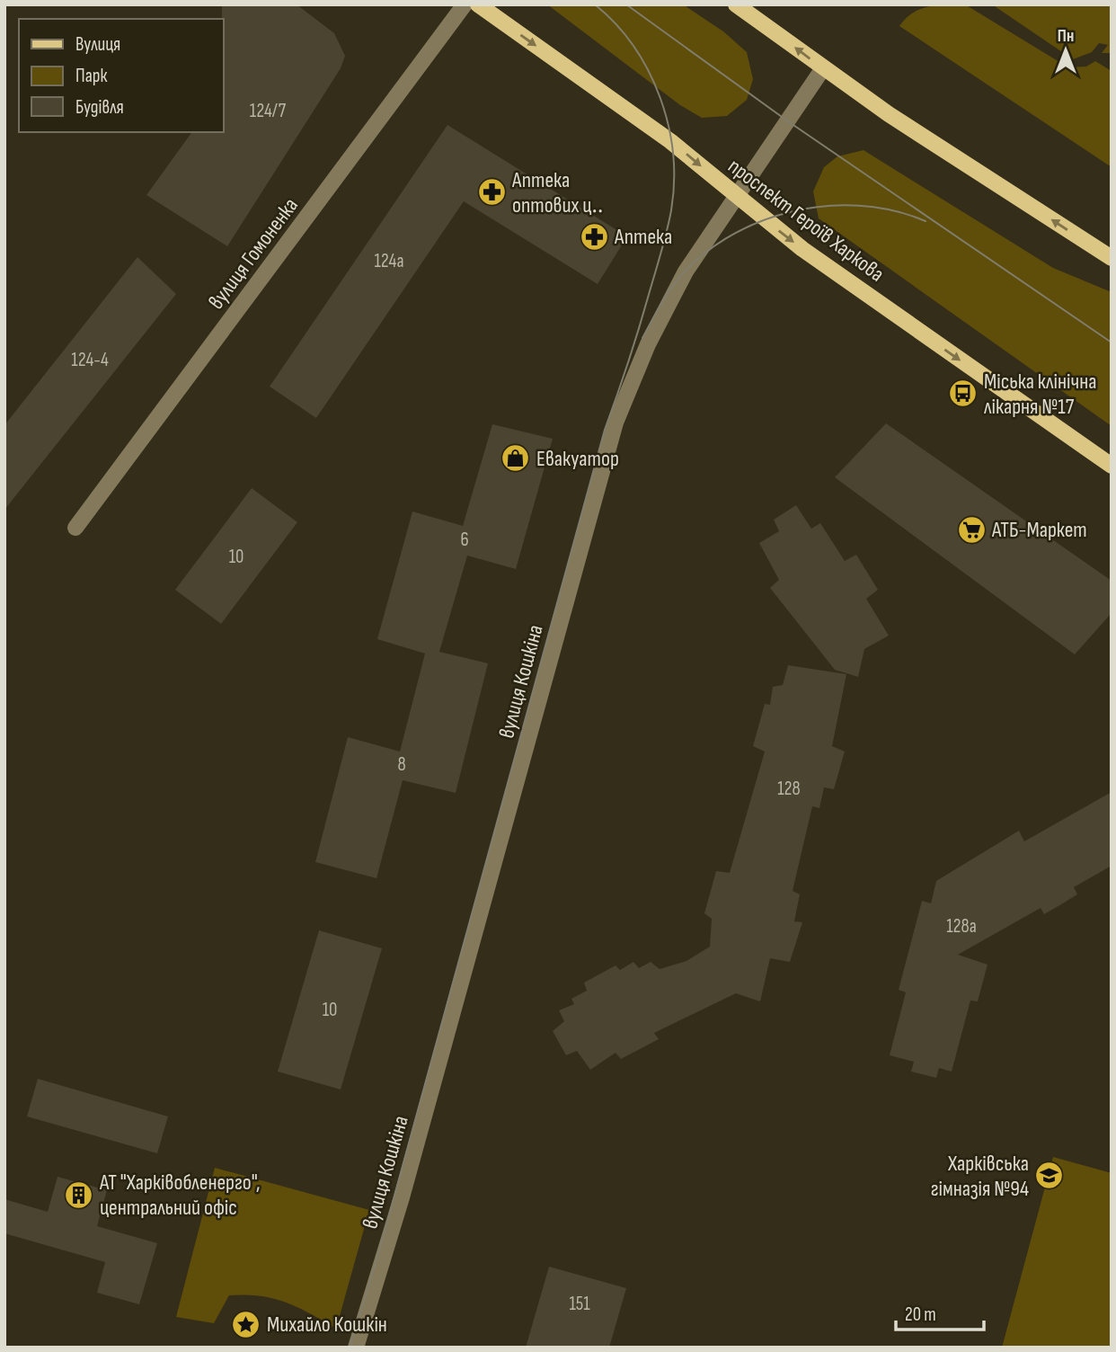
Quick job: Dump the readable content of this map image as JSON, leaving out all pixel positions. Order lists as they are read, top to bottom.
{
  "streets": {
    "main road": ["проспект Героїв Харкова"],
    "street": ["вулиця Гомоненка", "вулиця Кошкіна"]
  },
  "crossings": [
    ["проспект Героїв Харкова", "вулиця Кошкіна"]
  ],
  "one_way": ["проспект Героїв Харкова"],
  "places": {
    "pharmacy": ["Аптека оптових ц‥", "Аптека"],
    "bus stop": ["Міська клінічна лікарня №17"],
    "shop": ["Евакуатор"],
    "supermarket": ["АТБ-Маркет"],
    "school or university": ["Харківська гімназія №94"],
    "building": ["АТ \"Харківобленерго\", центральний офіс"],
    "place": ["Михайло Кошкін"]
  },
  "house_numbers": [
    "124/7",
    "124а",
    "124-4",
    "6",
    "10",
    "8",
    "128",
    "128а",
    "10",
    "151"
  ],
  "legend": ["Вулиця", "Парк", "Будівля"],
  "scale_bar": "20 m",
  "north": "top"
}
